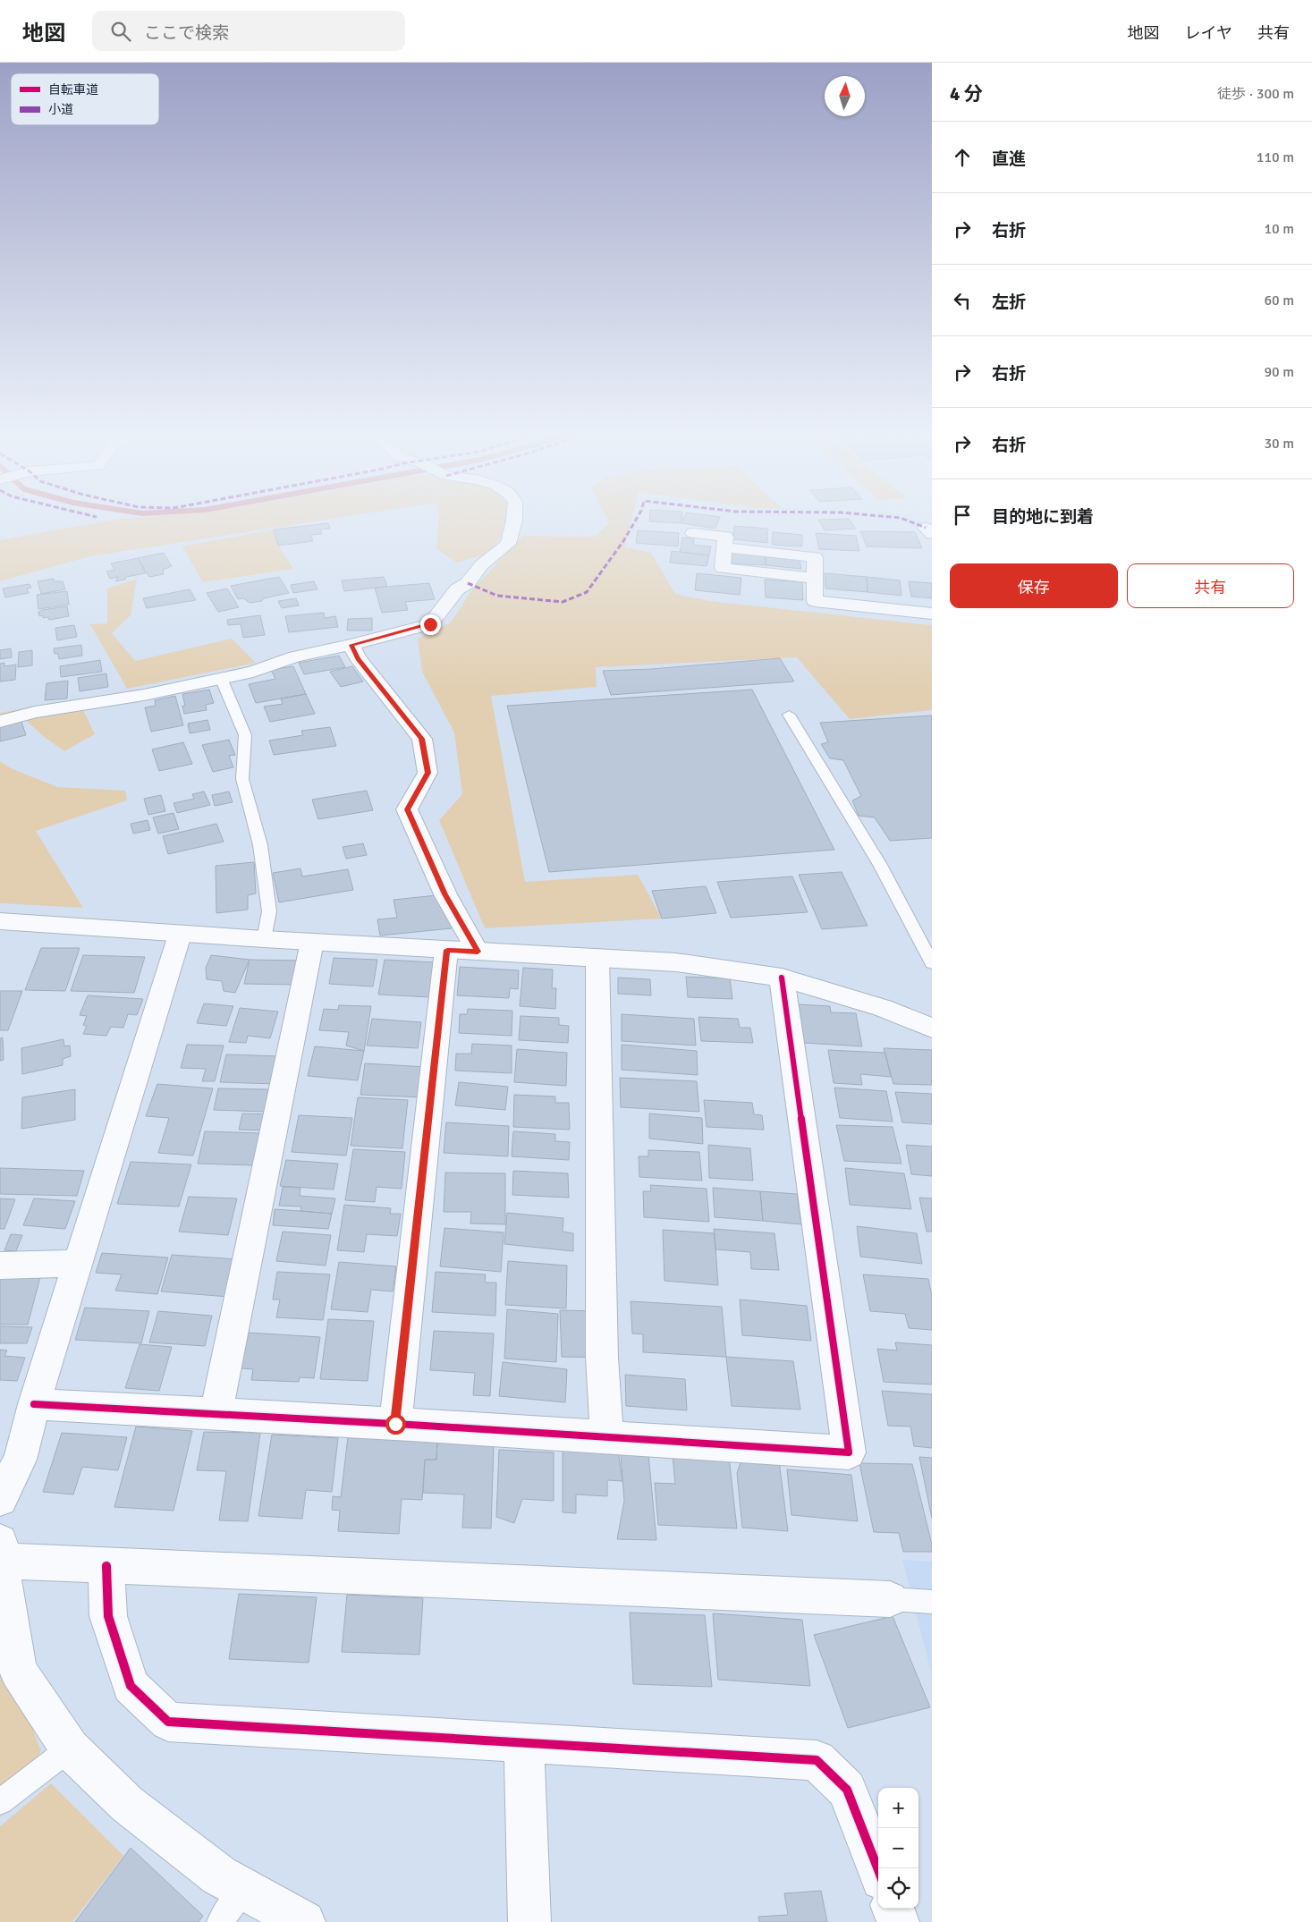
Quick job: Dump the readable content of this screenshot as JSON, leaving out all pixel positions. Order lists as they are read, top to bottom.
{
  "legend": ["自転車道", "小道"],
  "north": "top",
  "page": {
    "header": "地図",
    "search": "ここで検索",
    "nav": ["地図", "レイヤ", "共有"],
    "heading": ["4 分", "徒歩 · 300 m"],
    "list": [
      ["直進", "110 m"],
      ["右折", "10 m"],
      ["左折", "60 m"],
      ["右折", "90 m"],
      ["右折", "30 m"],
      "目的地に到着"
    ],
    "buttons": ["保存", "共有"],
    "map_buttons": ["+", "−"]
  }
}
